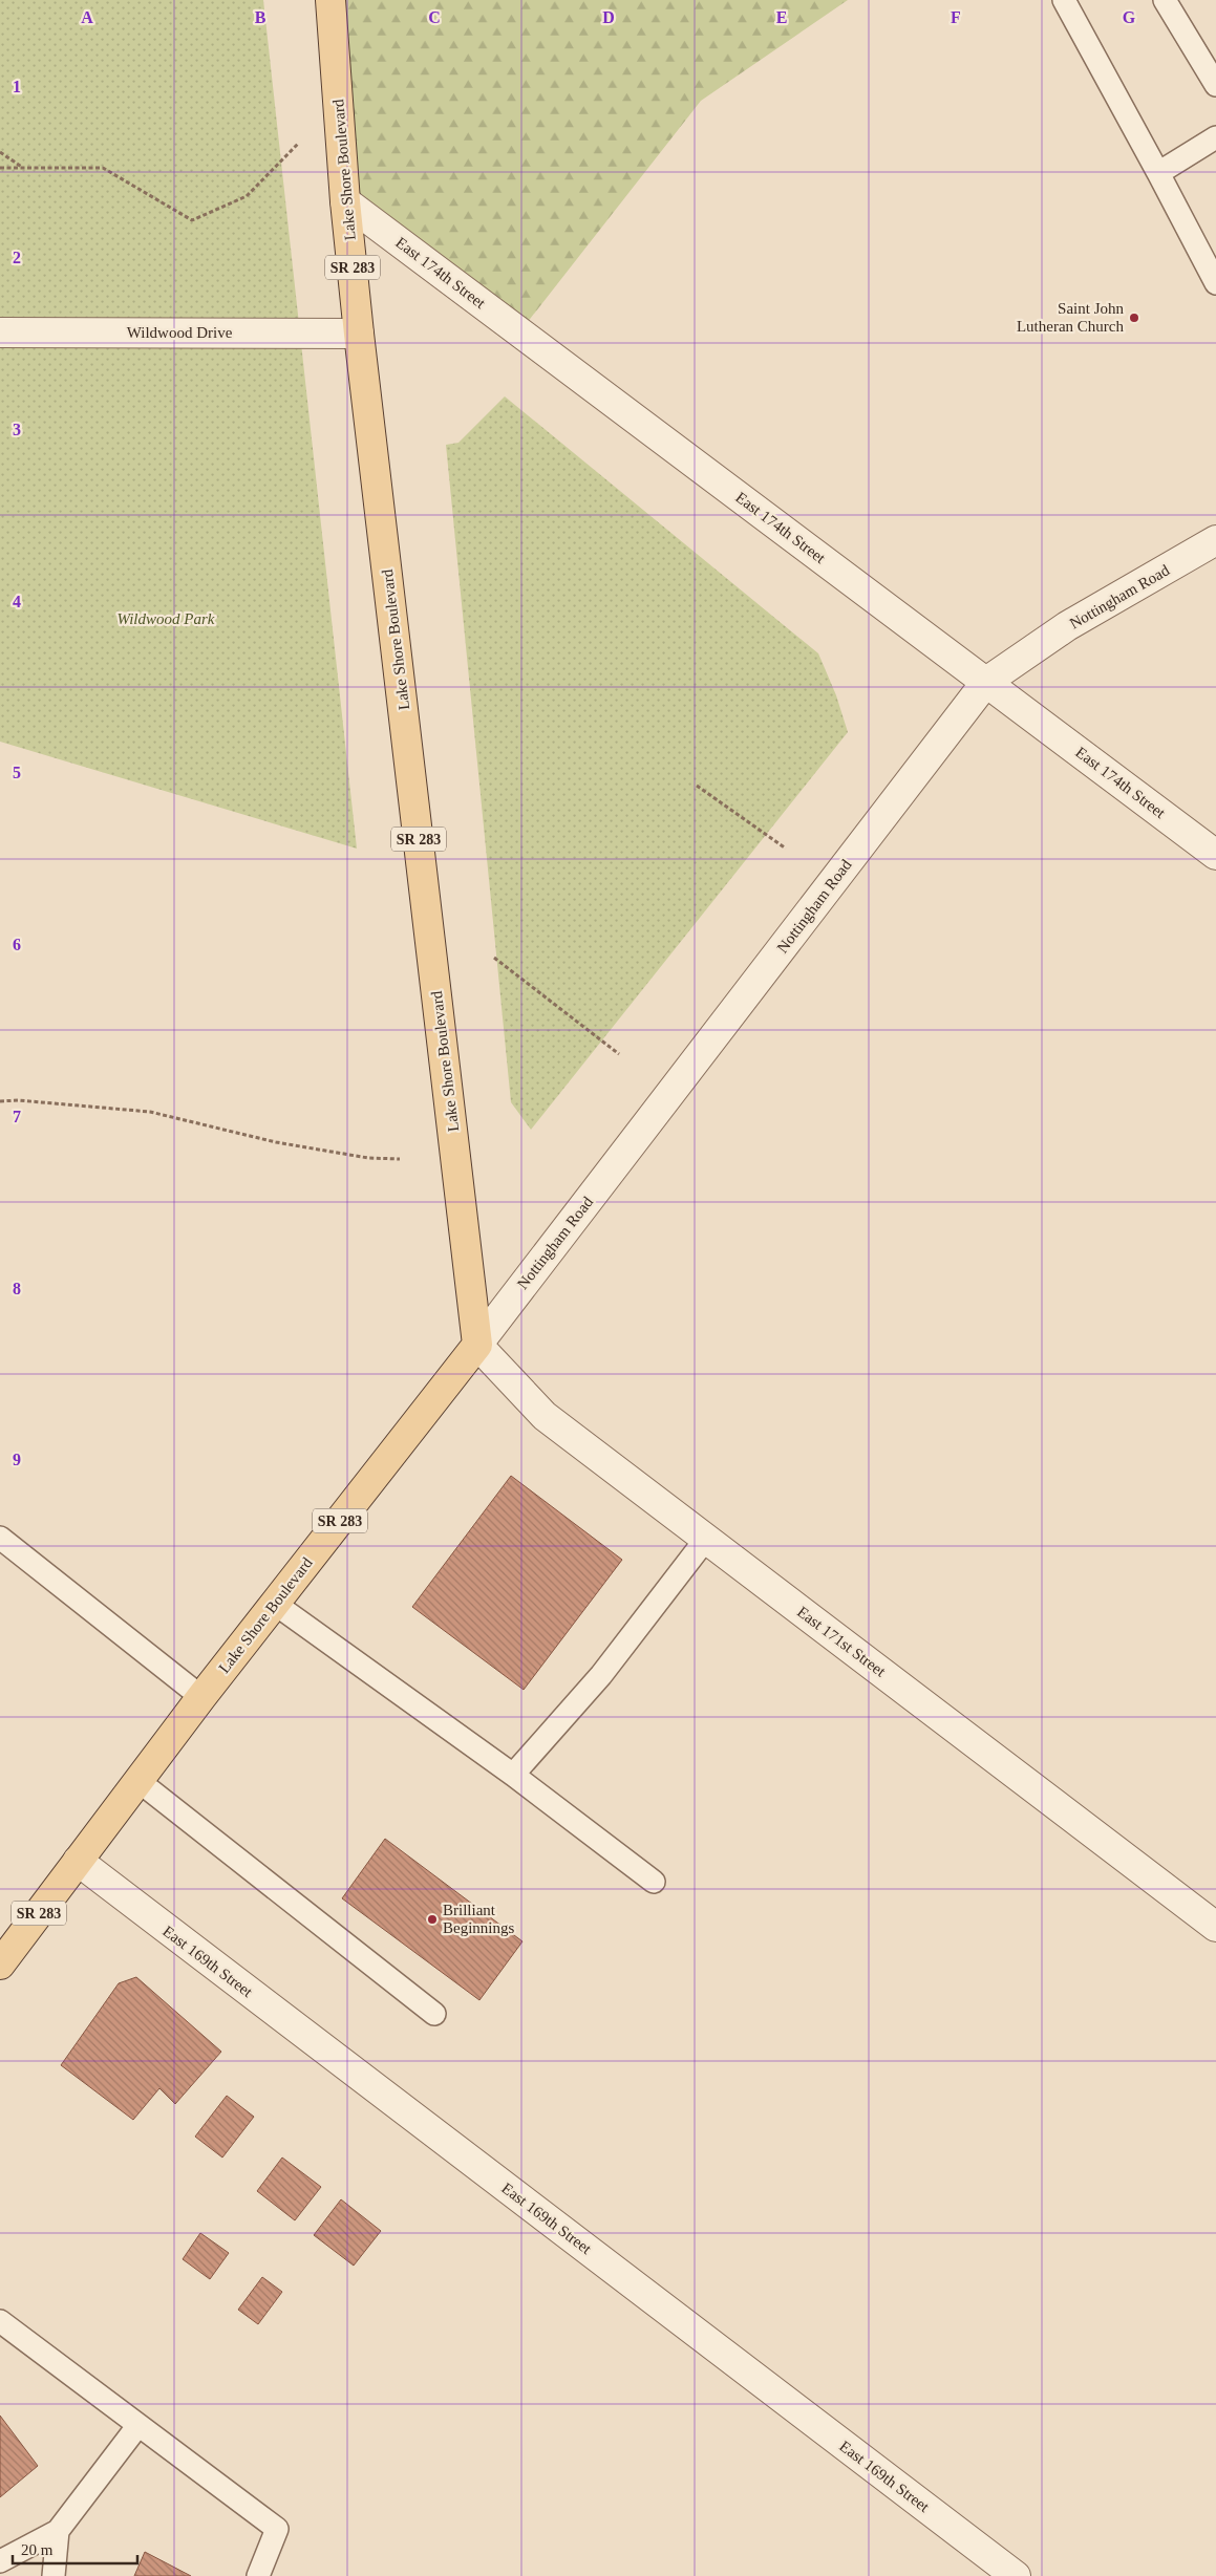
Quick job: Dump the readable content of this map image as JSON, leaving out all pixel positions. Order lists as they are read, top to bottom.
{
  "streets": {
    "main road": ["Lake Shore Boulevard", "SR 283"],
    "street": [
      "East 174th Street",
      "Wildwood Drive",
      "Nottingham Road",
      "East 171st Street",
      "East 169th Street"
    ]
  },
  "crossings": [
    ["Lake Shore Boulevard", "East 174th Street"],
    ["Lake Shore Boulevard", "Wildwood Drive"],
    ["Lake Shore Boulevard", "Nottingham Road"],
    ["Lake Shore Boulevard", "East 171st Street"],
    ["Lake Shore Boulevard", "East 169th Street"],
    ["East 174th Street", "Nottingham Road"],
    ["Nottingham Road", "East 171st Street"]
  ],
  "parks": ["Wildwood Park"],
  "places": ["Saint John Lutheran Church", "Brilliant Beginnings"],
  "scale_bar": "20 m",
  "grid": {
    "columns": [
      "A",
      "B",
      "C",
      "D",
      "E",
      "F",
      "G"
    ],
    "rows": [
      "1",
      "2",
      "3",
      "4",
      "5",
      "6",
      "7",
      "8",
      "9"
    ]
  }
}
